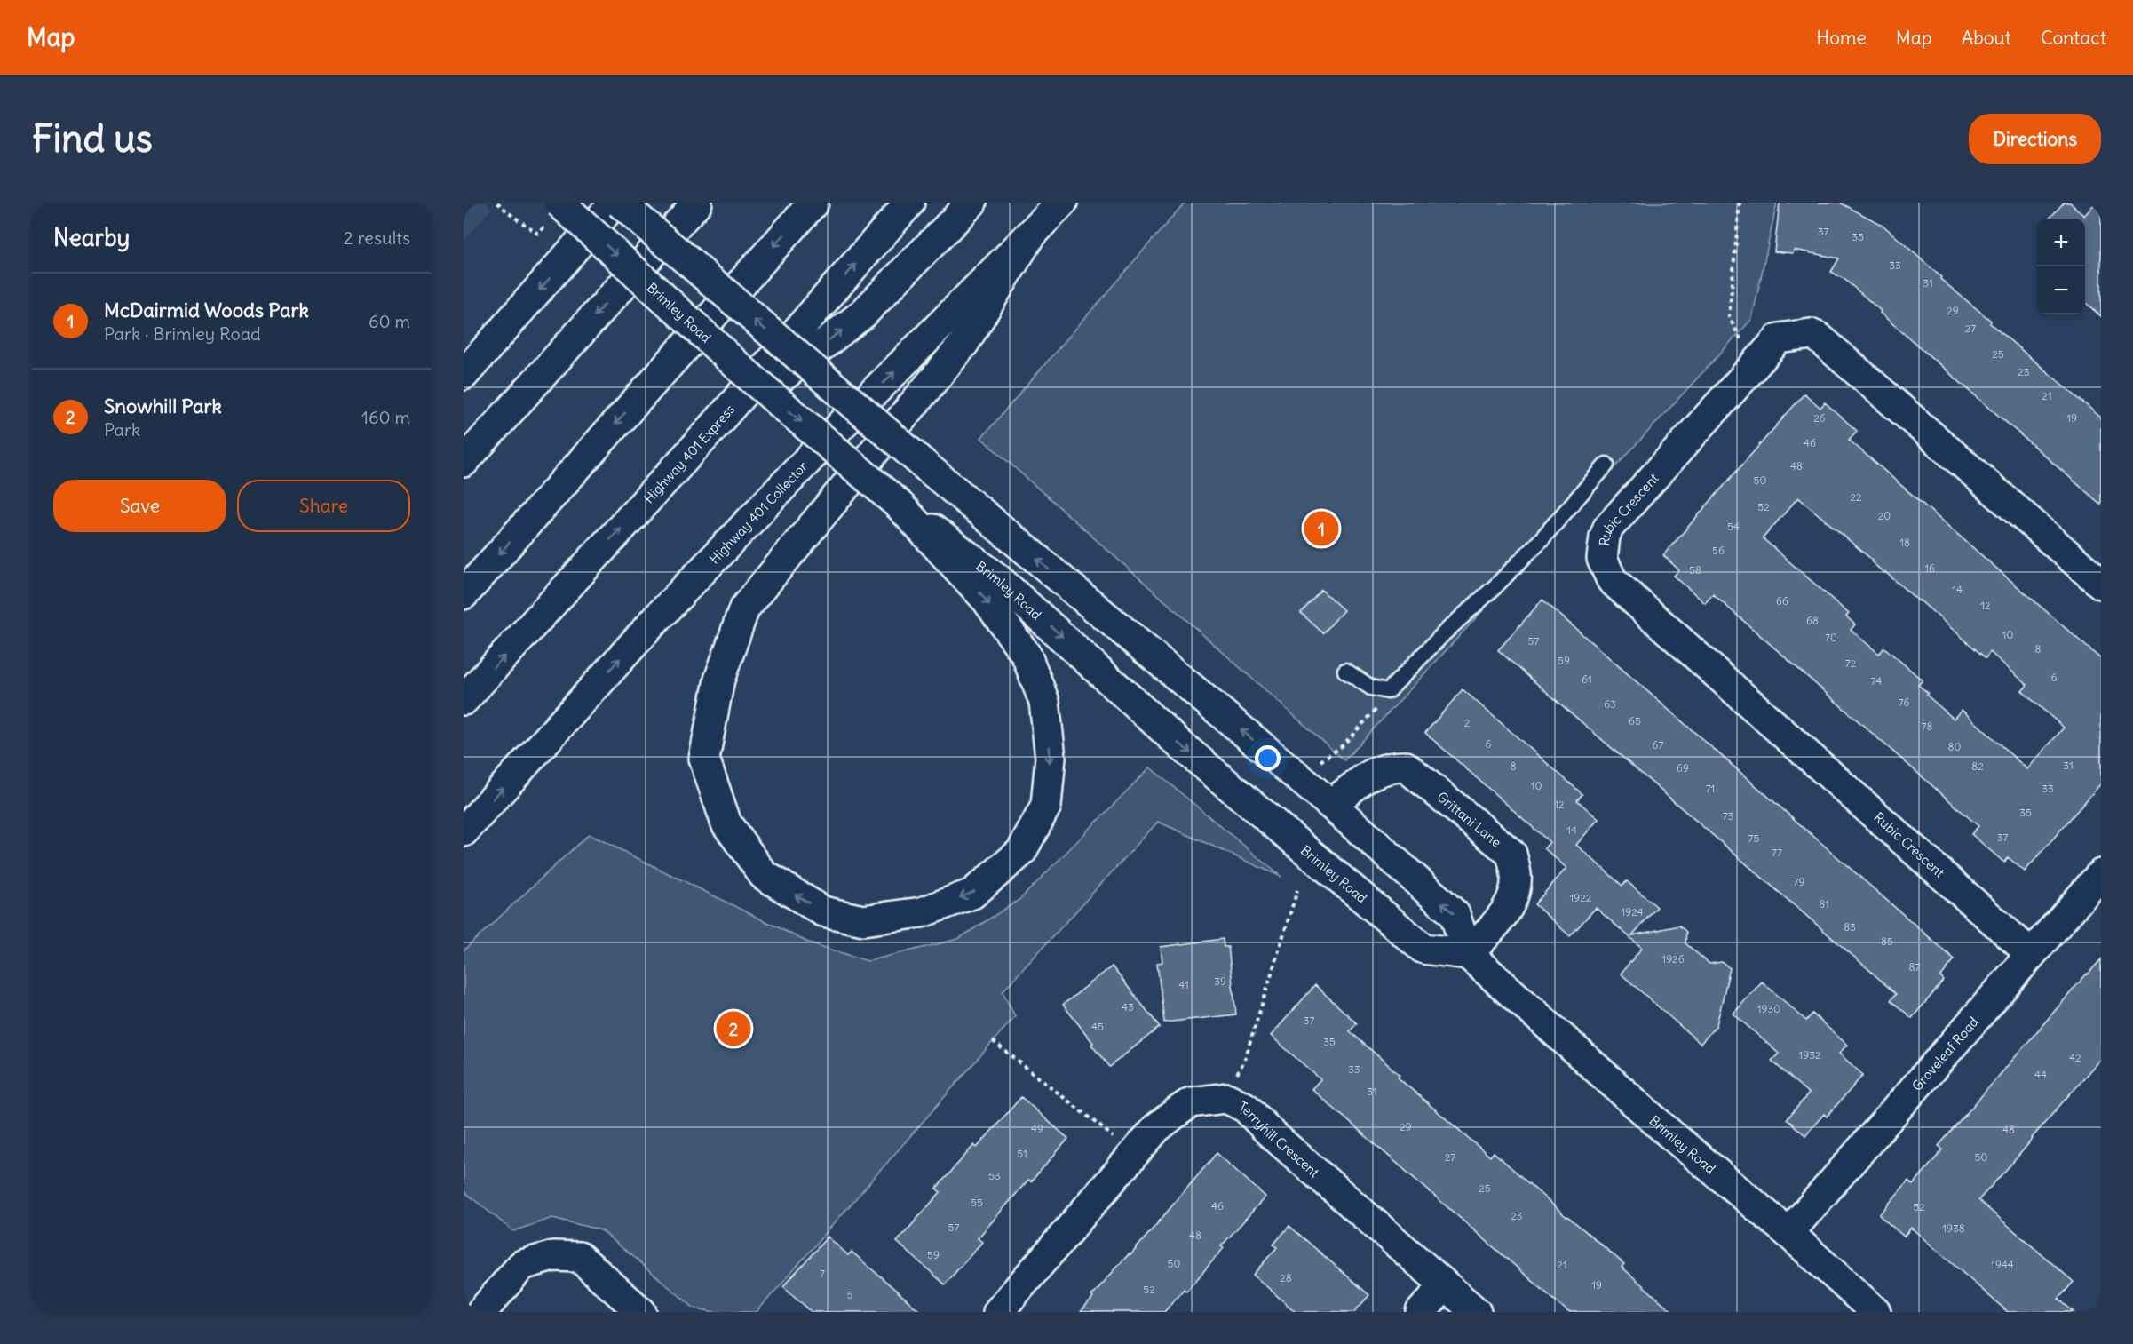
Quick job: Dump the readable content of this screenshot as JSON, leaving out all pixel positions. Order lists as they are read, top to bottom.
{
  "streets": {
    "main road": [
      "Brimley Road",
      "Highway 401 Express",
      "Rubic Crescent",
      "Highway 401 Collector",
      "Grittani Lane",
      "Groveleaf Road",
      "Terryhill Crescent"
    ]
  },
  "crossings": [
    ["Brimley Road", "Grittani Lane"],
    ["Brimley Road", "Groveleaf Road"],
    ["Rubic Crescent", "Groveleaf Road"]
  ],
  "house_numbers": [
    "37",
    "35",
    "33",
    "31",
    "29",
    "27",
    "25",
    "23",
    "21",
    "26",
    "19",
    "46",
    "48",
    "50",
    "22",
    "52",
    "20",
    "54",
    "18",
    "56",
    "16",
    "58",
    "14",
    "66",
    "12",
    "68",
    "10",
    "70",
    "57",
    "8",
    "59",
    "72",
    "6",
    "61",
    "74",
    "76",
    "63",
    "65",
    "2",
    "78",
    "6",
    "67",
    "80",
    "31",
    "8",
    "82",
    "69",
    "10",
    "71",
    "33",
    "12",
    "35",
    "73",
    "14",
    "37",
    "75",
    "77",
    "79",
    "1922",
    "81",
    "1924",
    "83",
    "85",
    "1926",
    "87",
    "39",
    "41",
    "43",
    "1930",
    "37",
    "45",
    "35",
    "1932",
    "42",
    "33",
    "44",
    "31",
    "29",
    "49",
    "48",
    "51",
    "27",
    "50",
    "53",
    "25",
    "55",
    "46",
    "52",
    "23",
    "57",
    "1938",
    "48",
    "59",
    "50",
    "21",
    "1944",
    "7",
    "28",
    "19",
    "52",
    "5"
  ],
  "page": {
    "header": "Map",
    "nav": [
      "Home",
      "Map",
      "About",
      "Contact"
    ],
    "buttons": [
      "Directions",
      ["Save", "Share"]
    ],
    "title": "Find us",
    "heading": ["Nearby", "2 results"],
    "map_buttons": ["+", "−"],
    "list": [
      {
        "mark": "1",
        "name": "McDairmid Woods Park",
        "note": "Park · Brimley Road",
        "value": "60 m"
      },
      {
        "mark": "2",
        "name": "Snowhill Park",
        "note": "Park",
        "value": "160 m"
      }
    ],
    "pins": ["1", "2"]
  }
}
